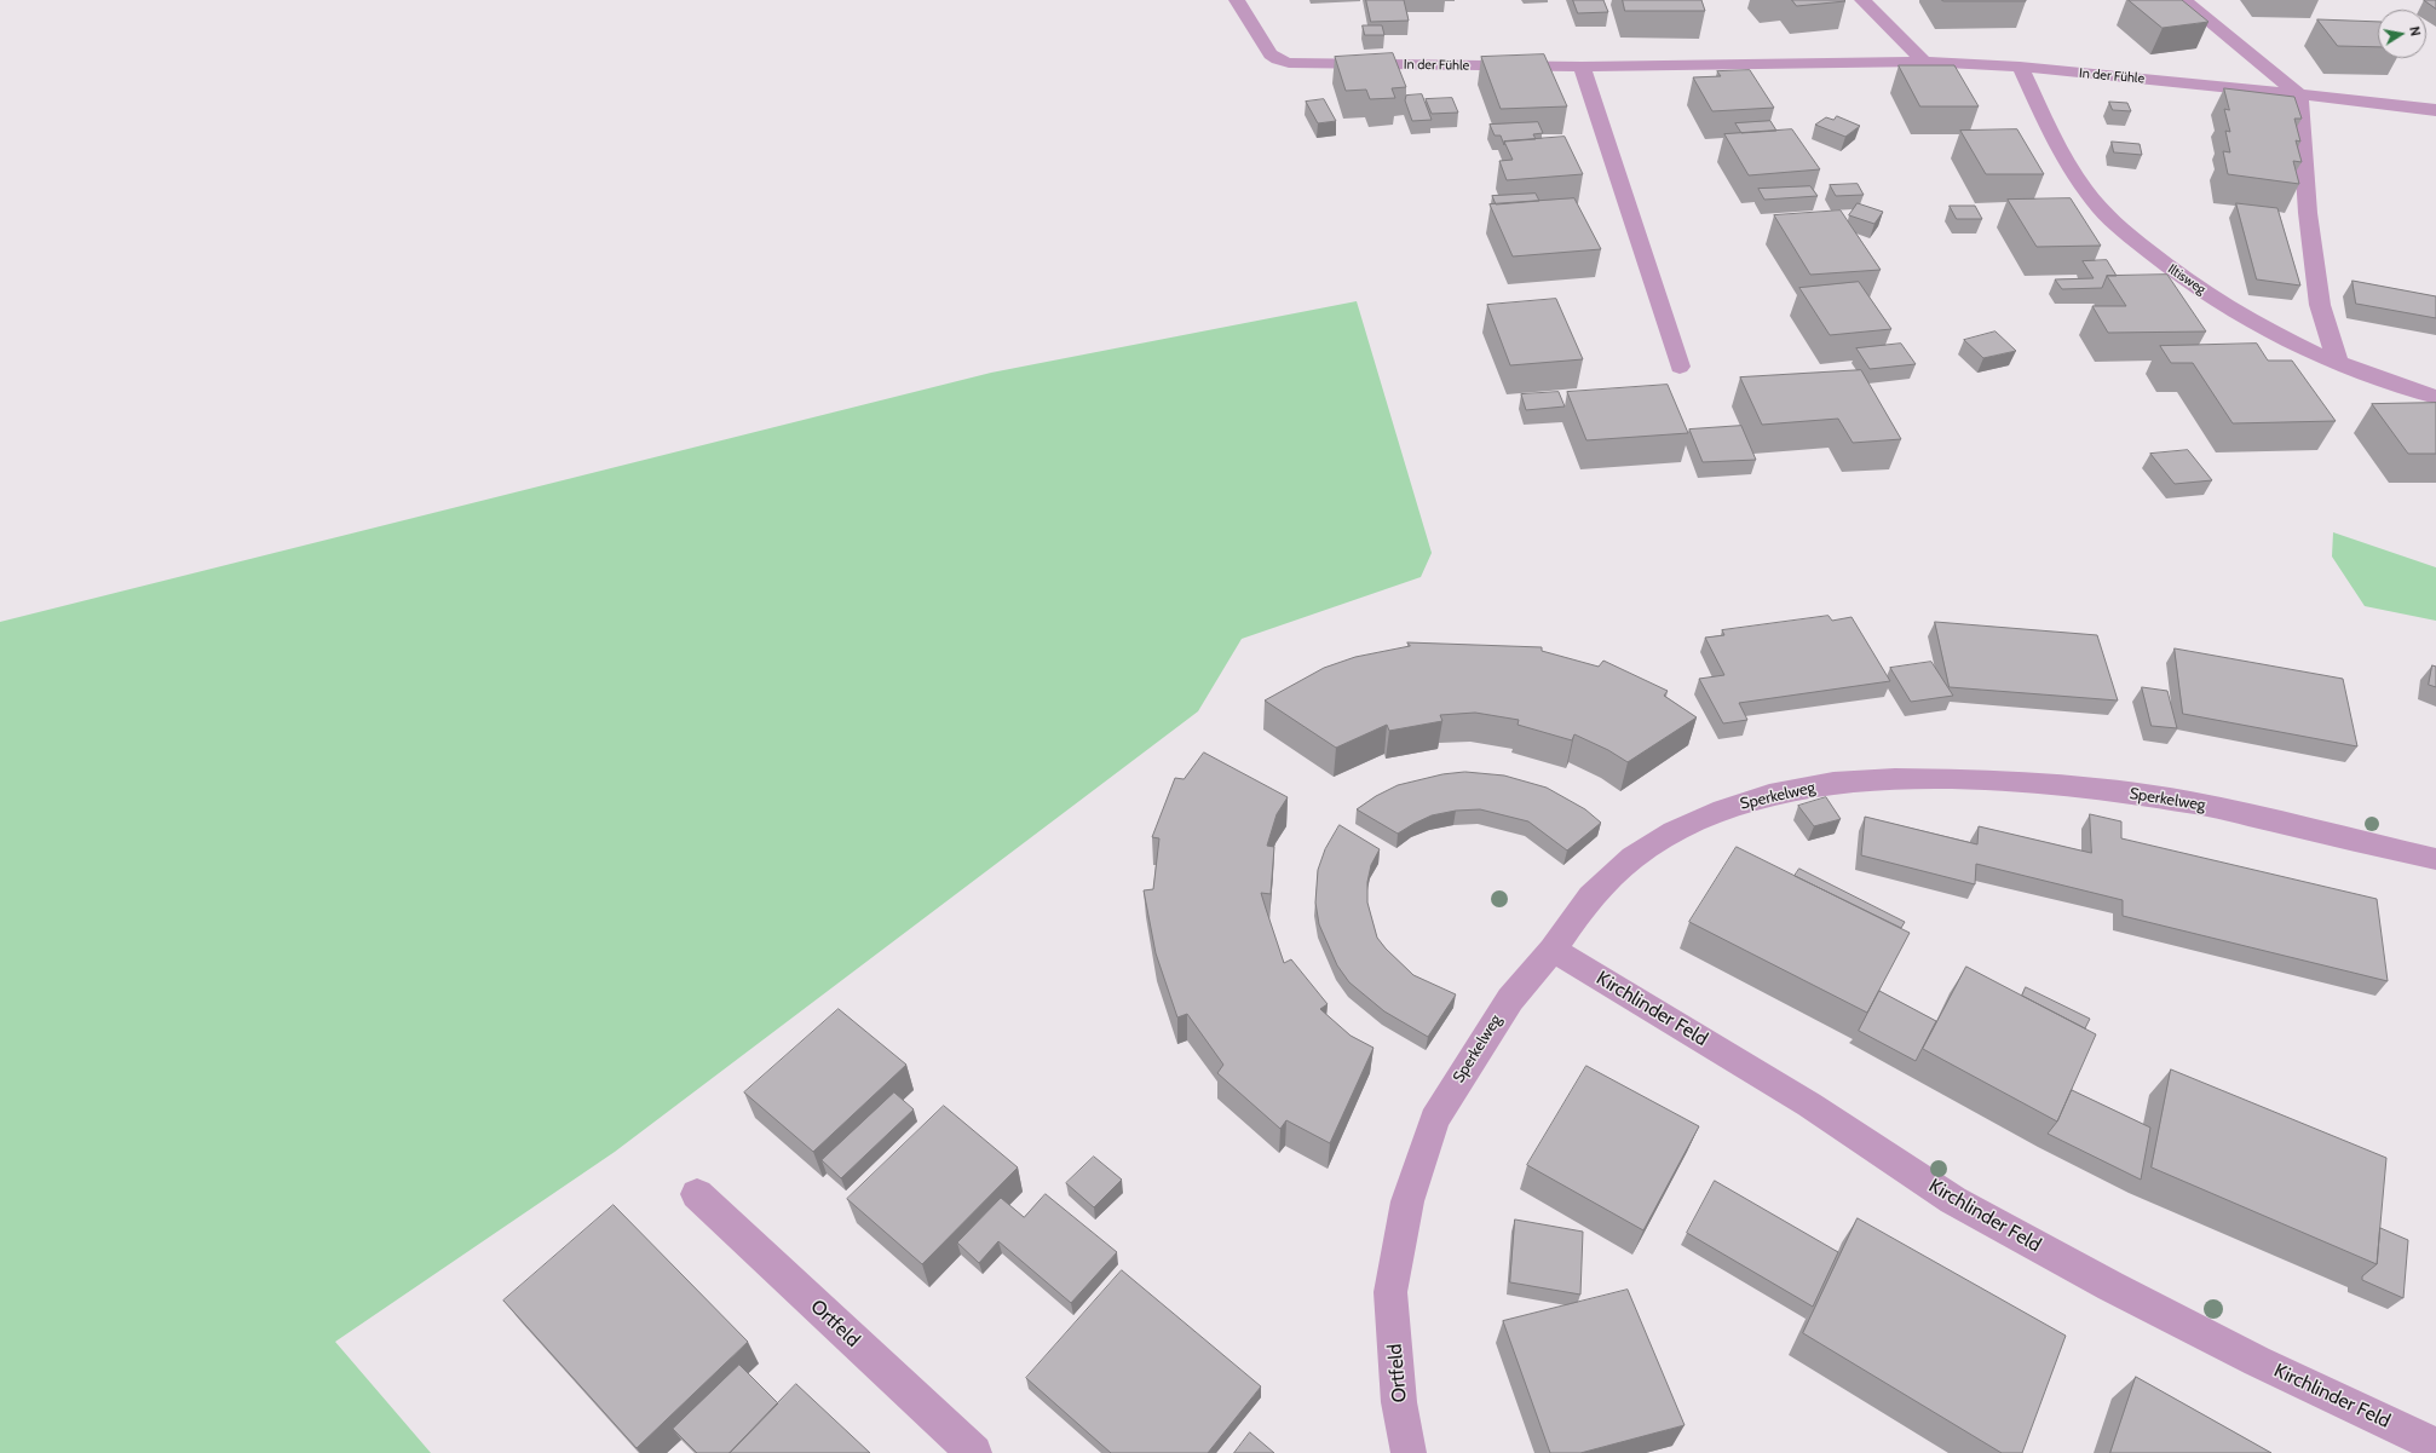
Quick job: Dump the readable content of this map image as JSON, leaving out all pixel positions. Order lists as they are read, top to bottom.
{
  "streets": {
    "street": [
      "In der Fühle",
      "Iltisweg",
      "Sperkelweg",
      "Kirchlinder Feld",
      "Ortfeld"
    ]
  },
  "crossings": [
    ["In der Fühle", "Iltisweg"],
    ["Sperkelweg", "Kirchlinder Feld"],
    ["Sperkelweg", "Ortfeld"]
  ],
  "north": "right"
}
